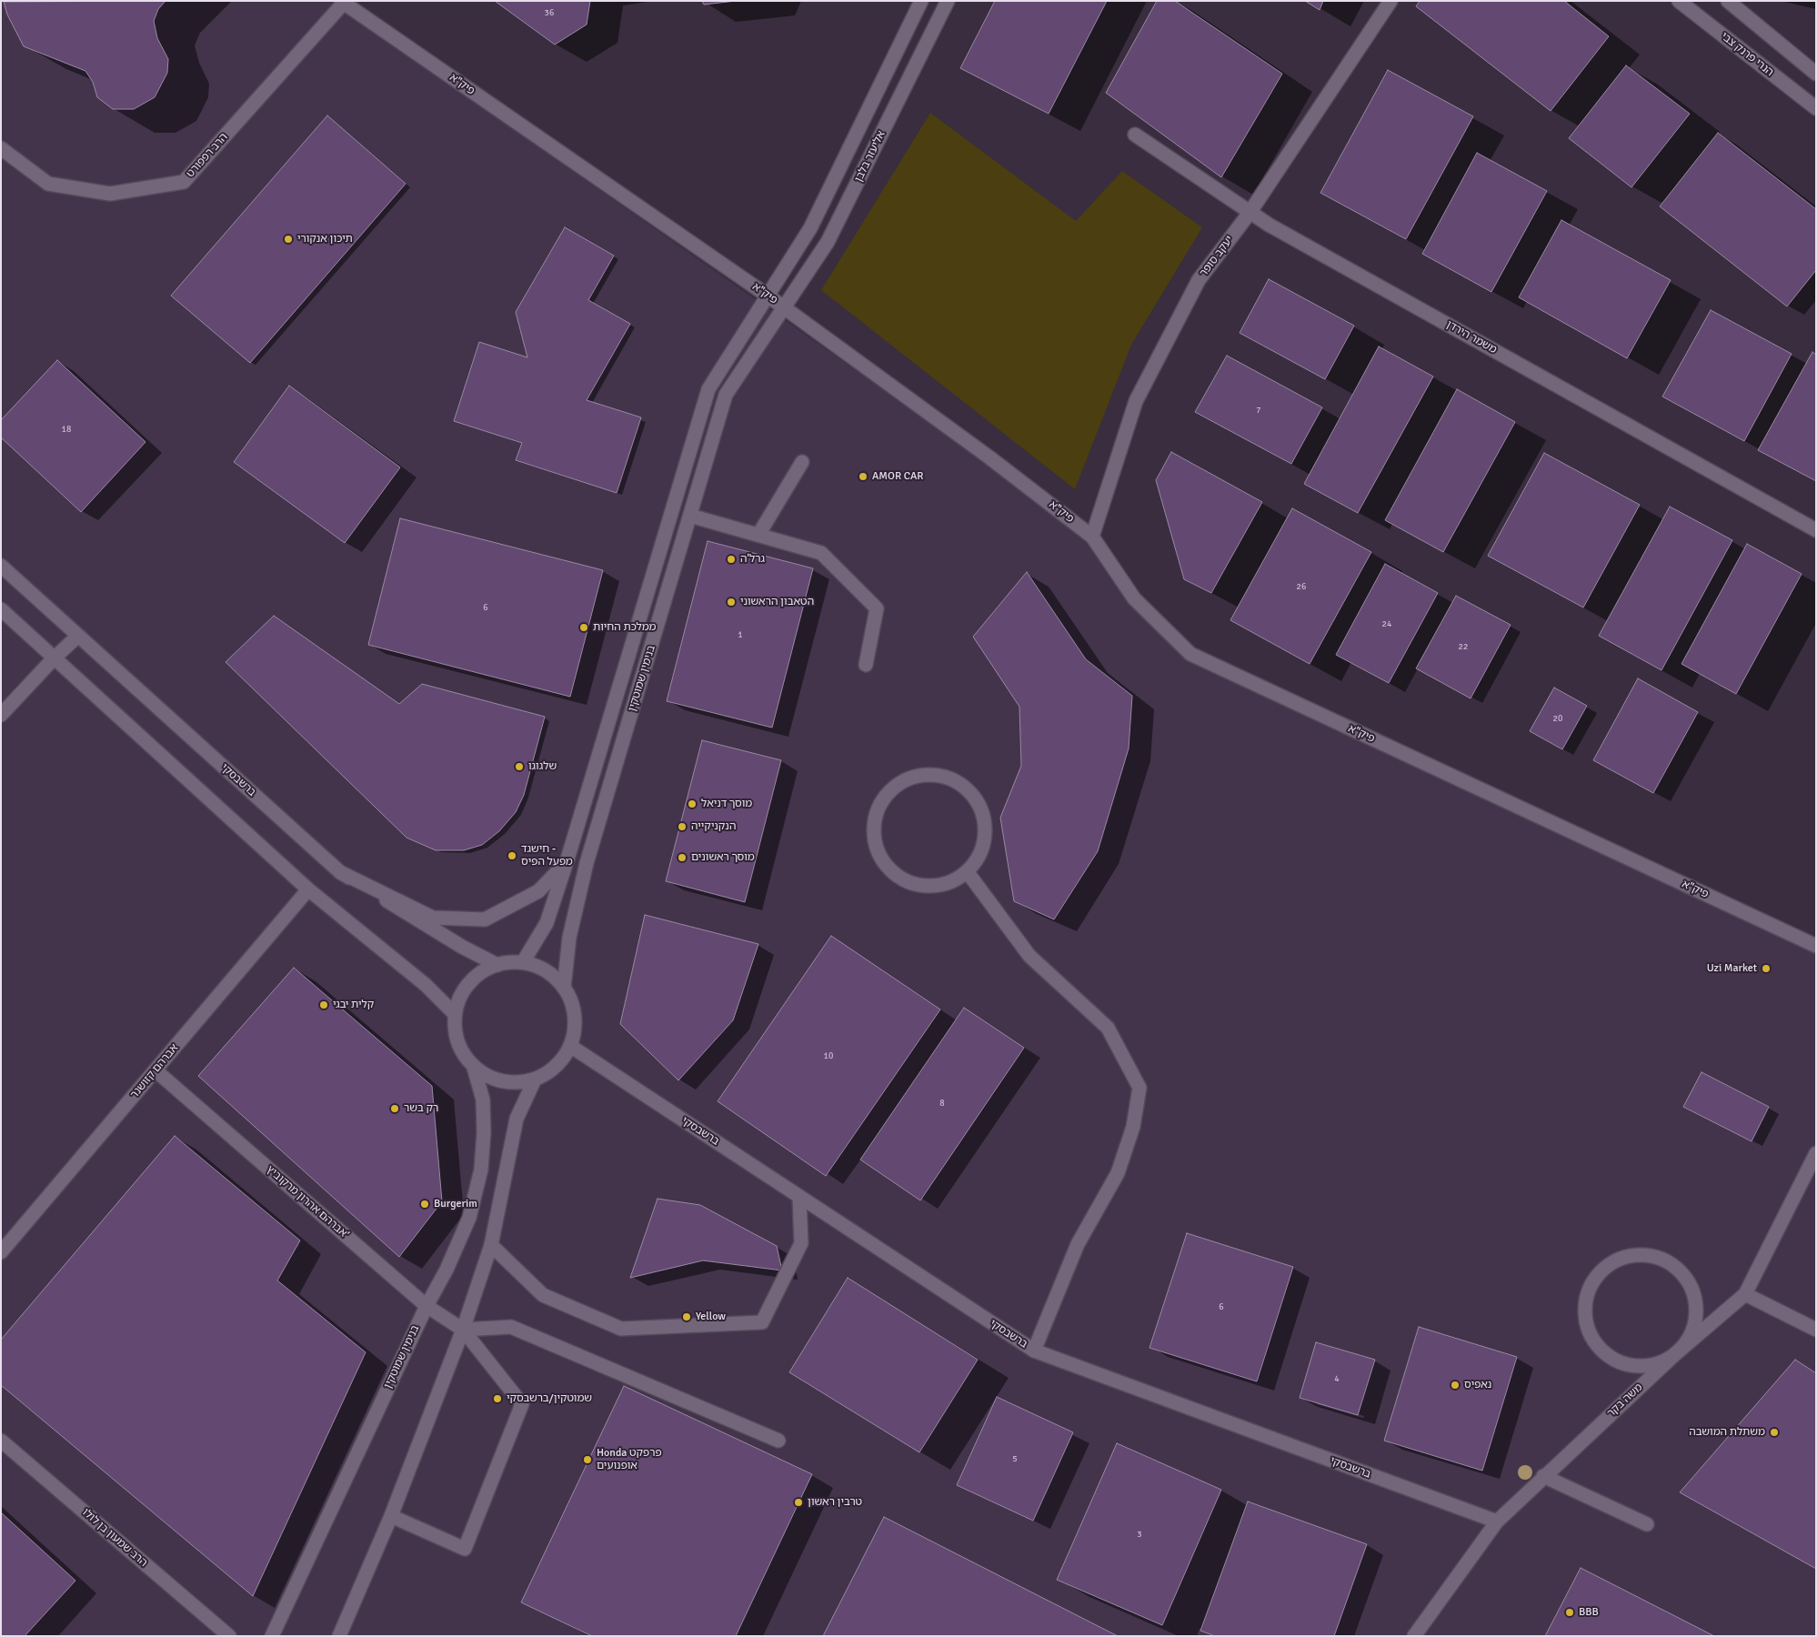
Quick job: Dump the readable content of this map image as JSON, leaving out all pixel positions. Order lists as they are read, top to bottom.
{
  "streets": {
    "street": [
      "הנרי פרנק צבי",
      "פיק\"א",
      "הרב רפפורט",
      "אליעזר בלבן",
      "יעקב סופר",
      "משמר הירדן",
      "בנימין שמוטקין",
      "ברשבסקי",
      "אברהם קזושנר",
      "אברהם אהרון מרקוביץ'",
      "משה בקר",
      "הרב שמעון בן לולו"
    ]
  },
  "crossings": [
    ["פיק\"א", "הרב רפפורט"],
    ["פיק\"א", "אליעזר בלבן"],
    ["פיק\"א", "יעקב סופר"],
    ["פיק\"א", "בנימין שמוטקין"],
    ["אליעזר בלבן", "בנימין שמוטקין"],
    ["יעקב סופר", "משמר הירדן"],
    ["בנימין שמוטקין", "ברשבסקי"],
    ["בנימין שמוטקין", "אברהם אהרון מרקוביץ'"],
    ["ברשבסקי", "משה בקר"],
    ["אברהם קזושנר", "אברהם אהרון מרקוביץ'"]
  ],
  "places": [
    "תיכון אנקורי",
    "AMOR CAR",
    "גרל'ה",
    "הטאבון הראשוני",
    "ממלכת החיות",
    "שלגוגו",
    "מוסך דניאל",
    "הנקניקייה",
    "חישגד - מפעל הפיס",
    "מוסך ראשונים",
    "Uzi Market",
    "קלית יבגי",
    "רק בשר",
    "Burgerim",
    "Yellow",
    "נאפיס",
    "שמוטקין/ברשבסקי",
    "משתלת המושבה",
    "Honda פרפקט אופנועים",
    "טרבין ראשון",
    "BBB"
  ],
  "house_numbers": [
    "36",
    "7",
    "18",
    "26",
    "6",
    "24",
    "1",
    "22",
    "20",
    "10",
    "8",
    "6",
    "4",
    "5",
    "3"
  ]
}
